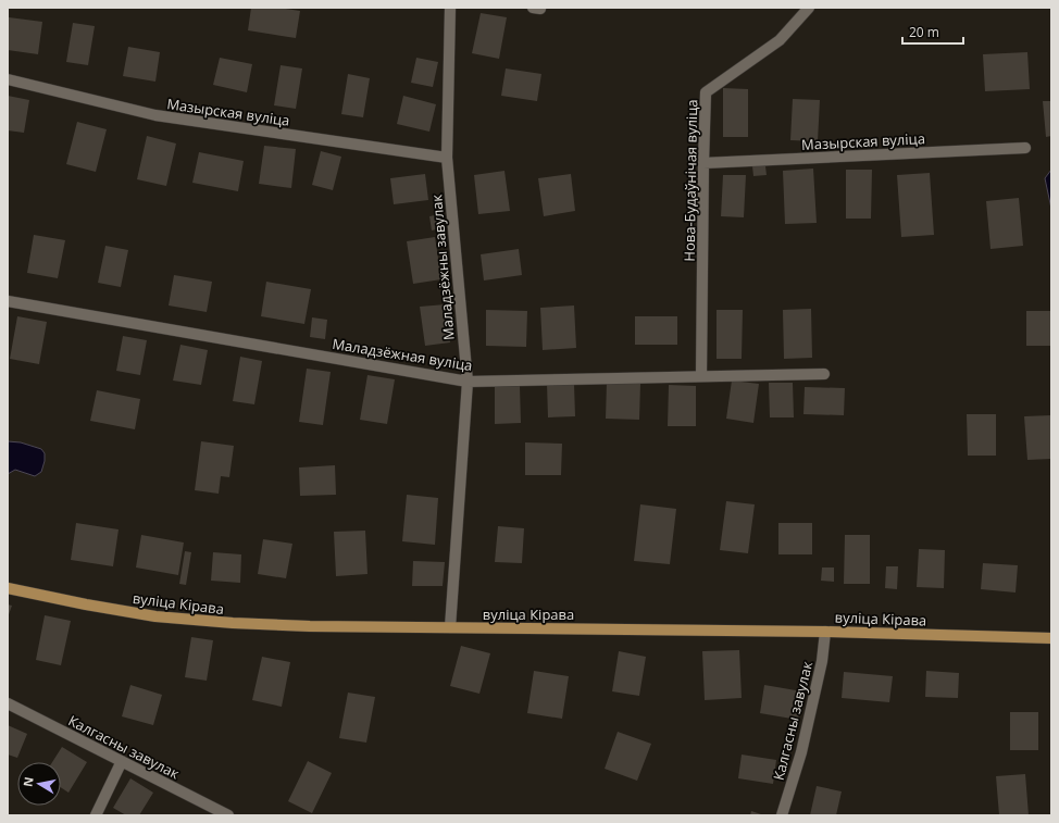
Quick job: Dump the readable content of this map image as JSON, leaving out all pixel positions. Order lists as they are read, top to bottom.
{
  "streets": {
    "main road": ["вуліца Кірава"],
    "street": [
      "Мазырская вуліца",
      "Нова-Будаўнічая вуліца",
      "Маладзёжны завулак",
      "Маладзёжная вуліца",
      "Калгасны завулак"
    ]
  },
  "crossings": [
    ["Мазырская вуліца", "Нова-Будаўнічая вуліца"],
    ["Мазырская вуліца", "Маладзёжны завулак"],
    ["Нова-Будаўнічая вуліца", "Маладзёжная вуліца"],
    ["Маладзёжны завулак", "Маладзёжная вуліца"],
    ["Маладзёжны завулак", "вуліца Кірава"],
    ["вуліца Кірава", "Калгасны завулак"]
  ],
  "scale_bar": "20 m",
  "north": "left"
}
